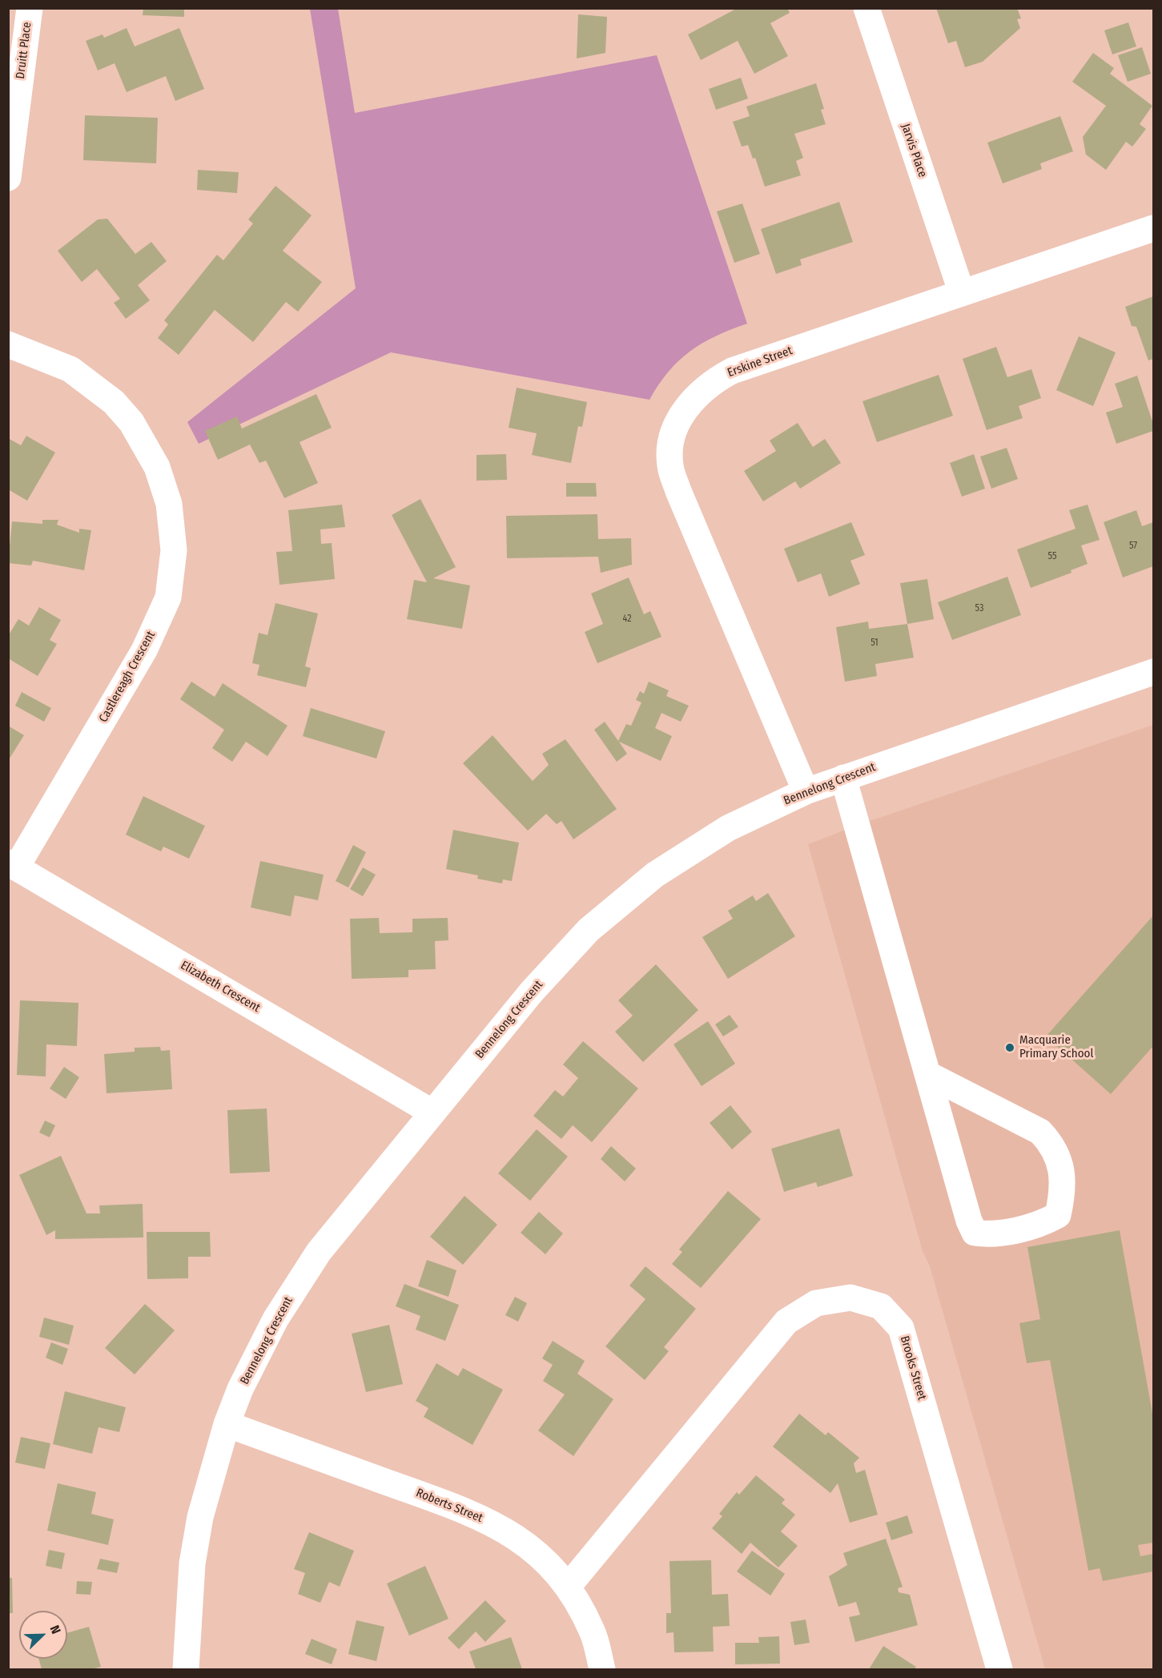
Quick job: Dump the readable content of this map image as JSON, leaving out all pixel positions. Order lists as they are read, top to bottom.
{
  "streets": {
    "street": [
      "Druitt Place",
      "Jarvis Place",
      "Erskine Street",
      "Castlereagh Crescent",
      "Bennelong Crescent",
      "Elizabeth Crescent",
      "Brooks Street",
      "Roberts Street"
    ]
  },
  "crossings": [
    ["Jarvis Place", "Erskine Street"],
    ["Erskine Street", "Bennelong Crescent"],
    ["Castlereagh Crescent", "Elizabeth Crescent"],
    ["Bennelong Crescent", "Elizabeth Crescent"],
    ["Bennelong Crescent", "Roberts Street"],
    ["Brooks Street", "Roberts Street"]
  ],
  "places": ["Macquarie Primary School"],
  "house_numbers": [
    "57",
    "55",
    "53",
    "42",
    "51"
  ],
  "north": "top right"
}
